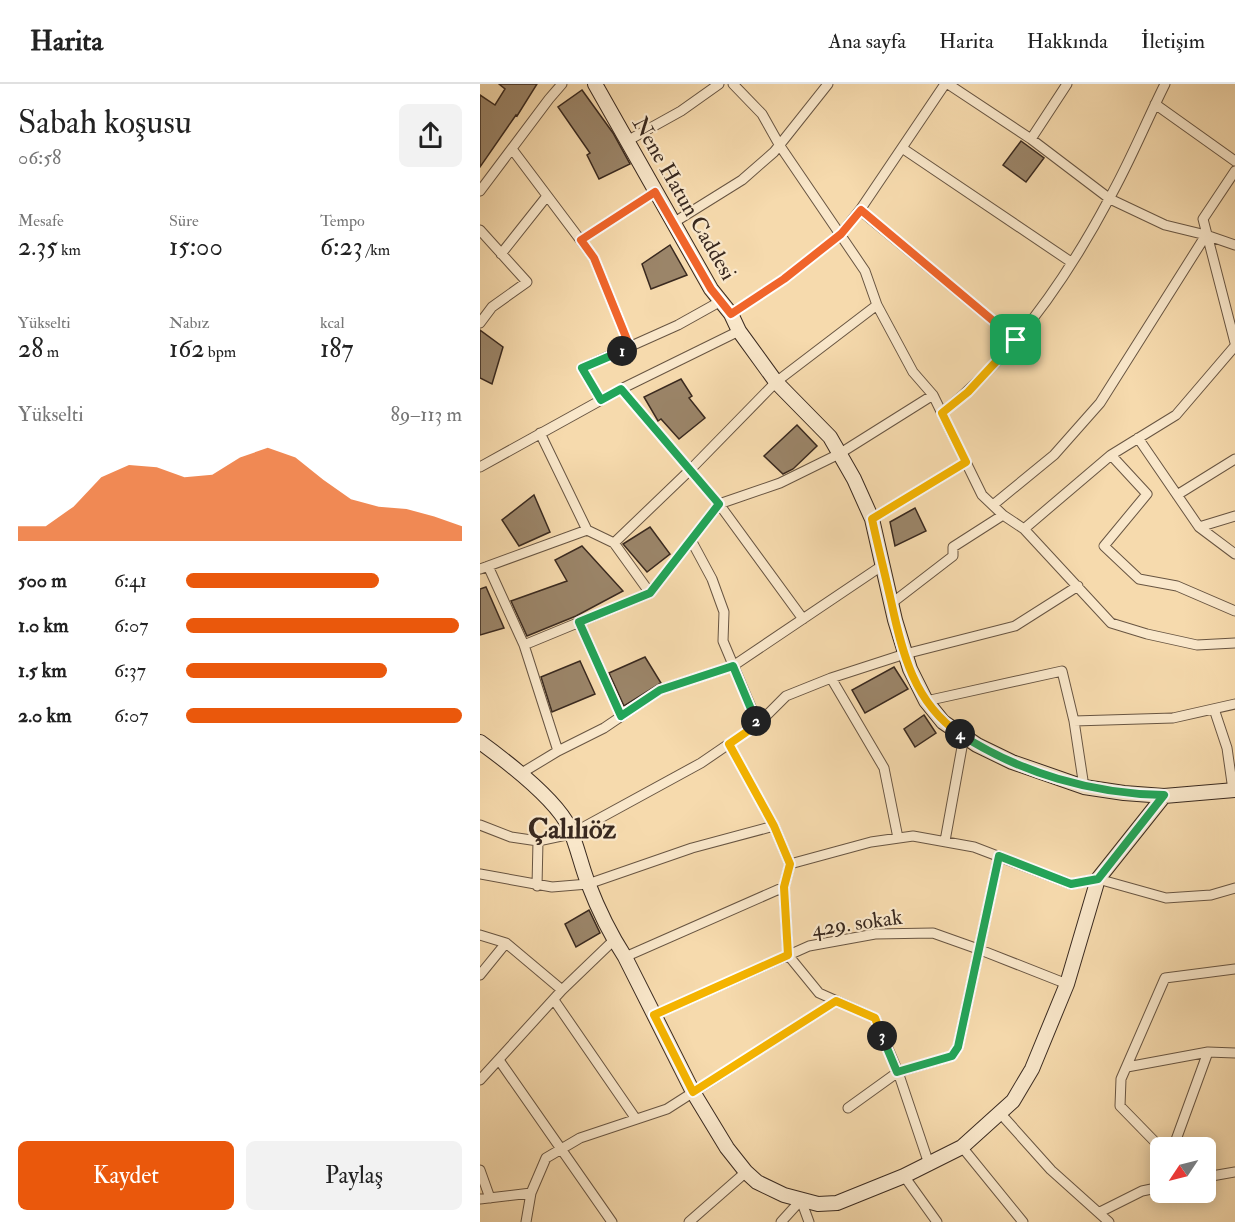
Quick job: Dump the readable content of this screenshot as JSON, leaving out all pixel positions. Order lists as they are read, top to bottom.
{
  "streets": {
    "street": ["Nene Hatun Caddesi", "429. sokak"]
  },
  "districts": ["Çalılıöz"],
  "north": "bottom left",
  "page": {
    "header": "Harita",
    "nav": [
      "Ana sayfa",
      "Harita",
      "Hakkında",
      "İletişim"
    ],
    "heading": ["Sabah koşusu", "06:58"],
    "stats": [
      ["Mesafe", "2.35 km"],
      ["Süre", "15:00"],
      ["Tempo", "6:23 /km"],
      ["Yükselti", "28 m"],
      ["Nabız", "162 bpm"],
      ["kcal", "187"]
    ],
    "pins": [
      "1",
      "2",
      "4",
      "3"
    ],
    "chart": ["Yükselti", "89–113 m"],
    "list": [
      {
        "name": "500 m",
        "note": "6:41"
      },
      {
        "name": "1.0 km",
        "note": "6:07"
      },
      {
        "name": "1.5 km",
        "note": "6:37"
      },
      {
        "name": "2.0 km",
        "note": "6:07"
      }
    ],
    "buttons": ["Kaydet", "Paylaş"]
  }
}
